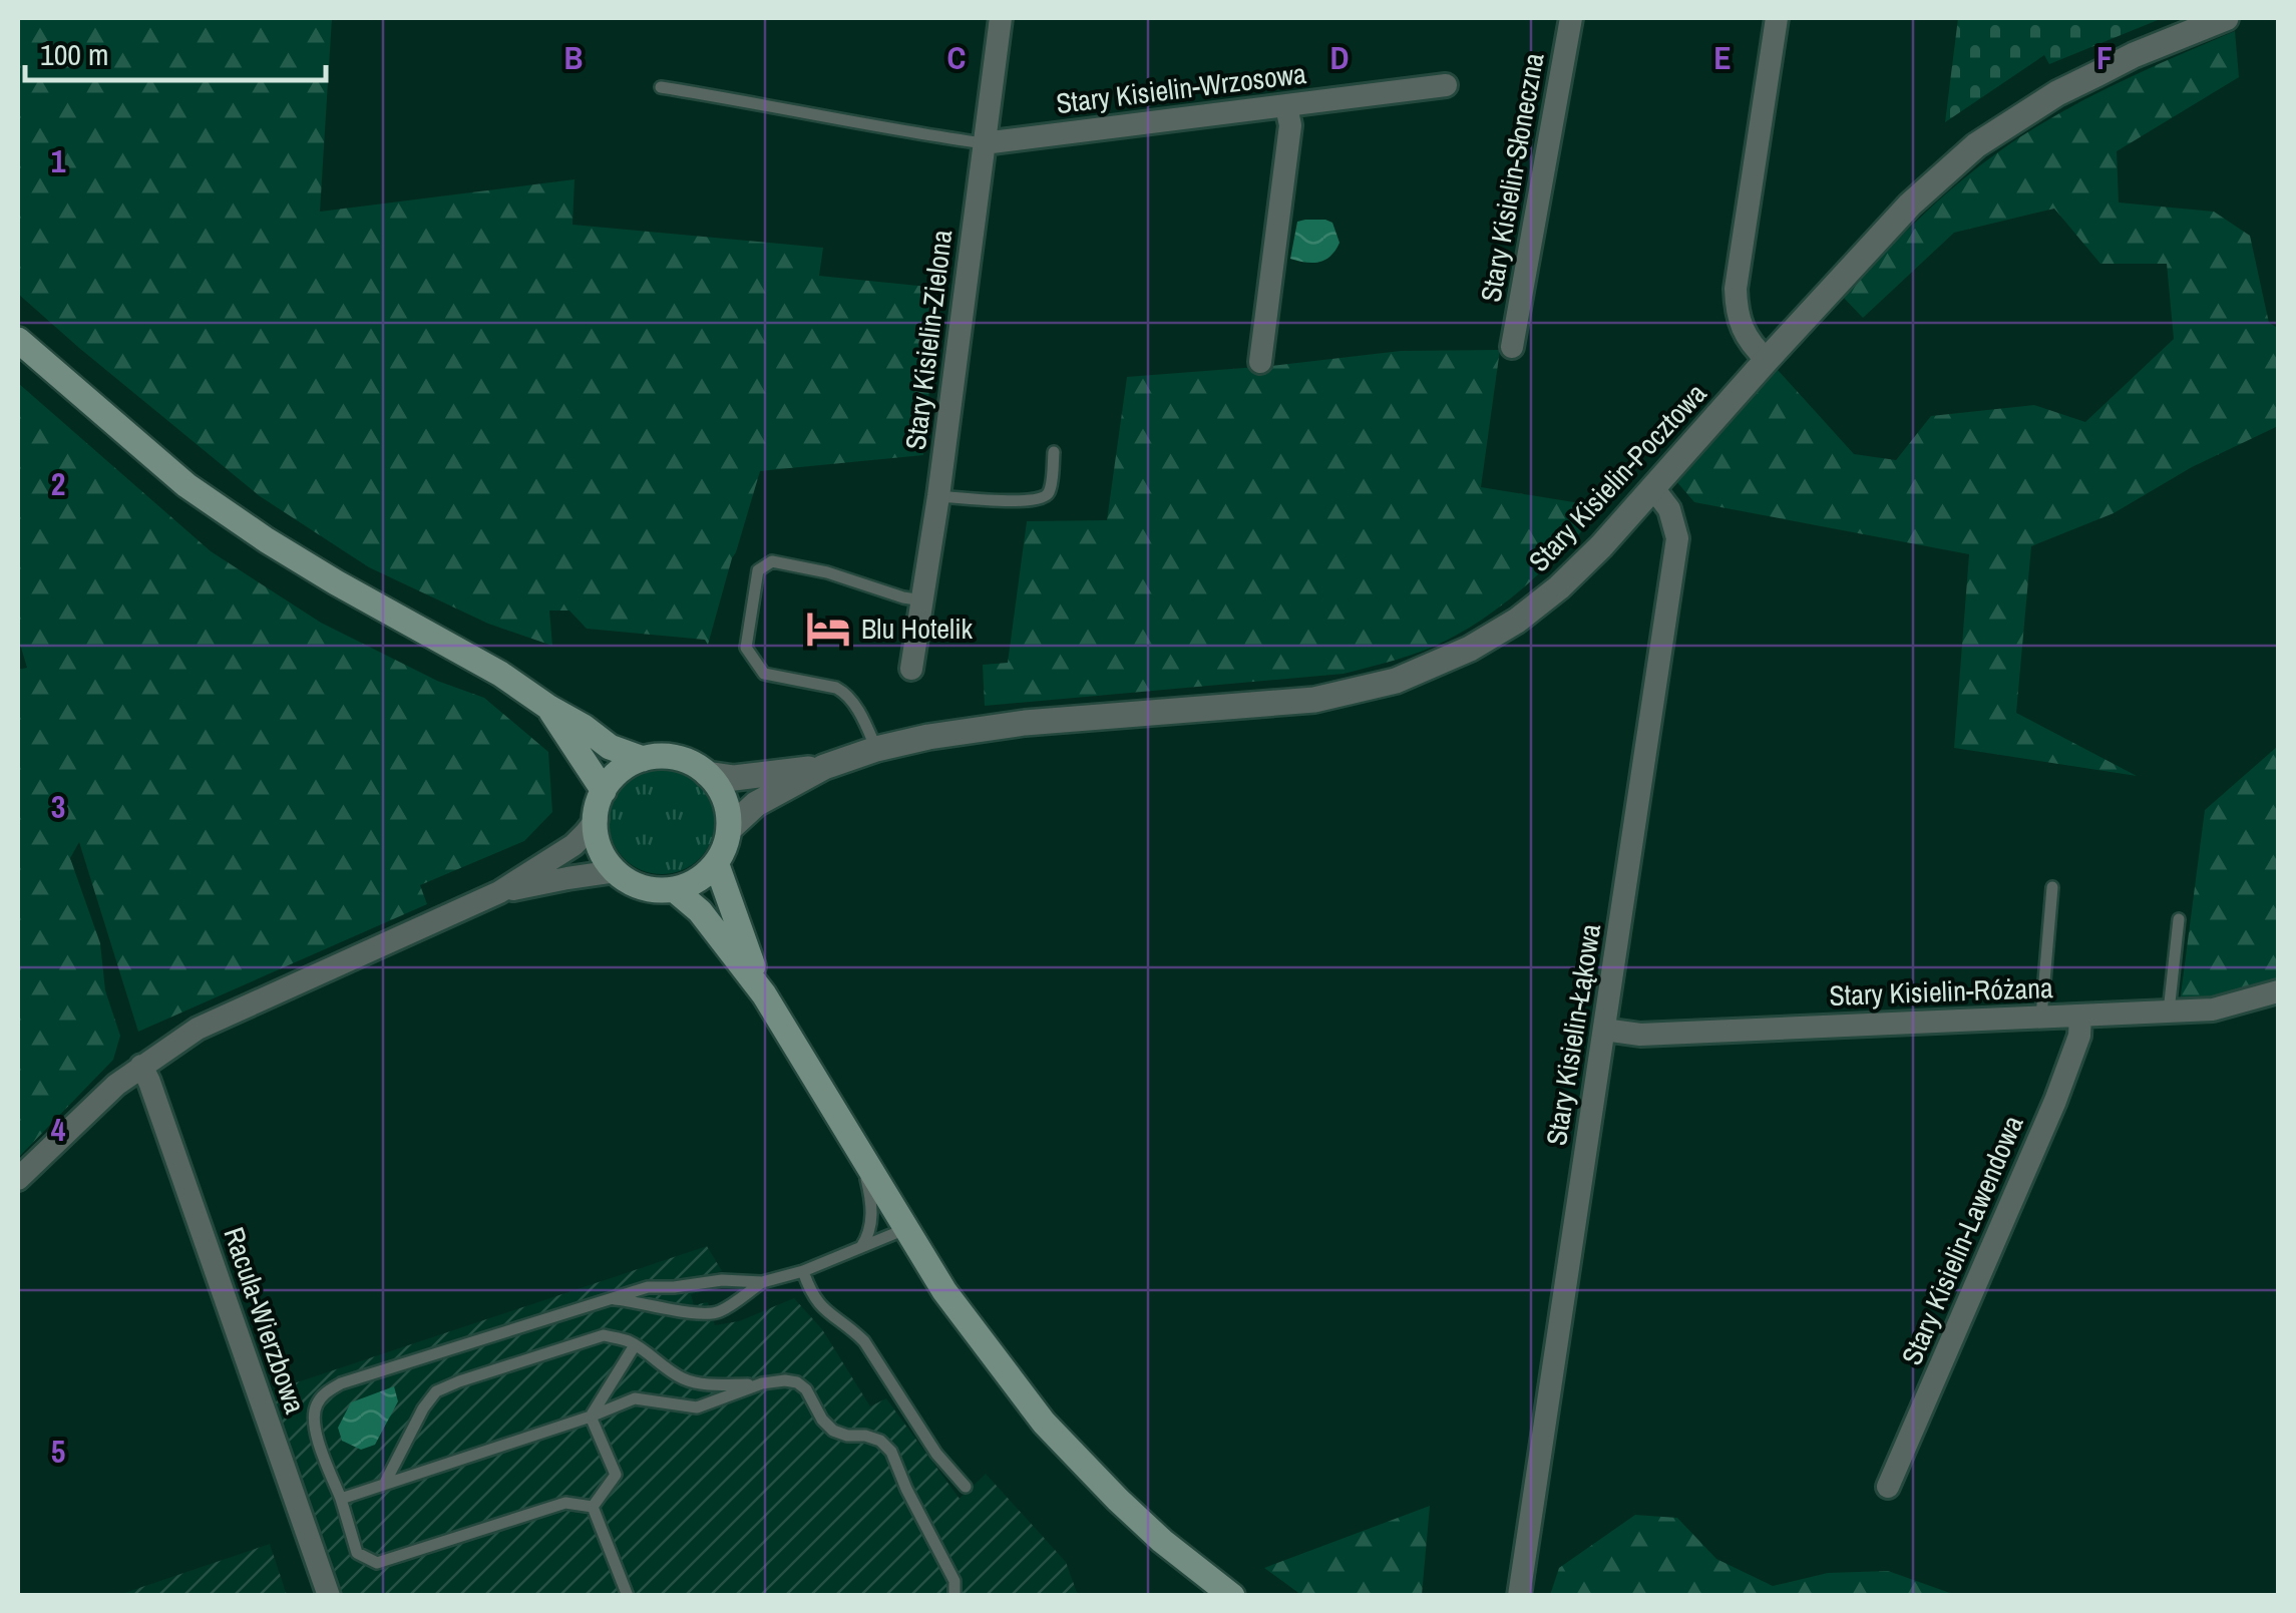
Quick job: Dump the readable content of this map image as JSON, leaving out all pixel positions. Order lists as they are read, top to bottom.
{
  "streets": {
    "street": [
      "Stary Kisielin-Wrzosowa",
      "Stary Kisielin-Słoneczna",
      "Stary Kisielin-Zielona",
      "Stary Kisielin-Pocztowa",
      "Stary Kisielin-Różana",
      "Stary Kisielin-Łąkowa",
      "Stary Kisielin-Lawendowa",
      "Racula-Wierzbowa"
    ]
  },
  "crossings": [
    ["Stary Kisielin-Wrzosowa", "Stary Kisielin-Zielona"],
    ["Stary Kisielin-Pocztowa", "Stary Kisielin-Łąkowa"],
    ["Stary Kisielin-Różana", "Stary Kisielin-Łąkowa"],
    ["Stary Kisielin-Różana", "Stary Kisielin-Lawendowa"]
  ],
  "places": {
    "hotel": ["Blu Hotelik"]
  },
  "scale_bar": "100 m",
  "grid": {
    "columns": [
      "B",
      "C",
      "D",
      "E",
      "F"
    ],
    "rows": [
      "1",
      "2",
      "3",
      "4",
      "5"
    ]
  }
}
